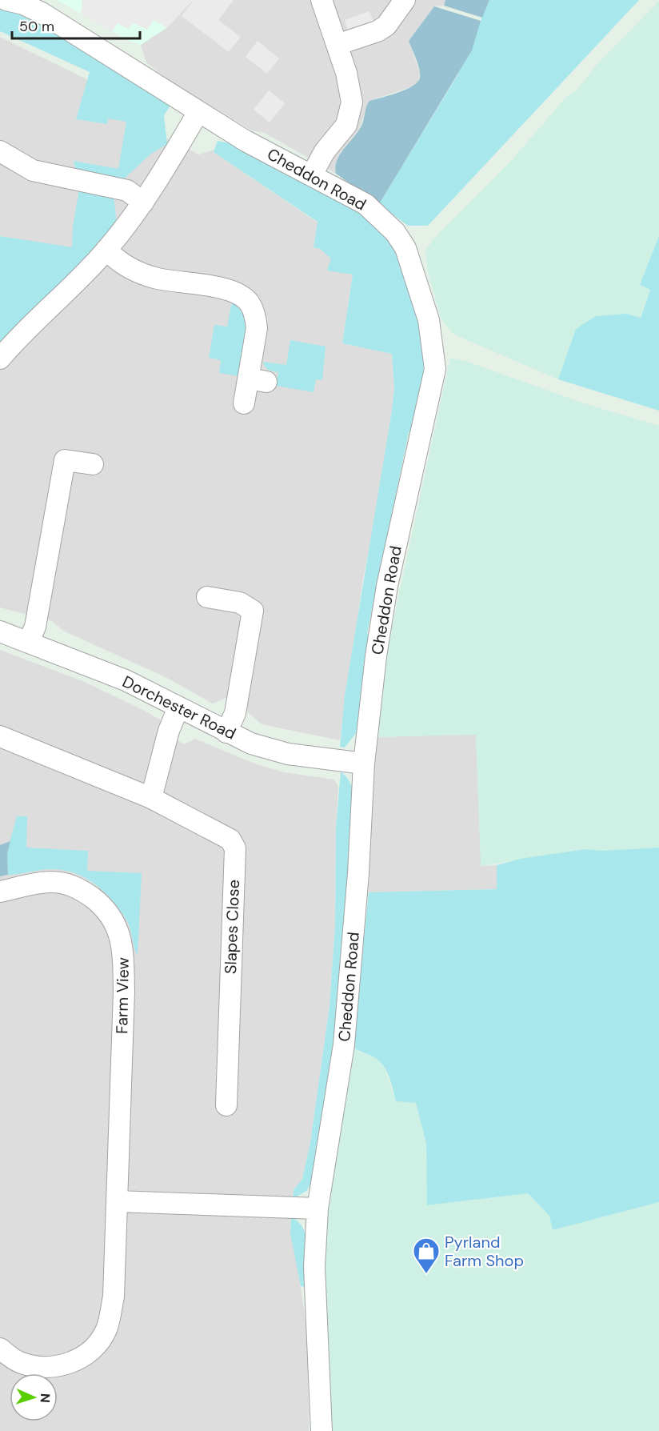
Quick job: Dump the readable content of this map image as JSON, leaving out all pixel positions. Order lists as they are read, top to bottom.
{
  "streets": {
    "street": [
      "Cheddon Road",
      "Dorchester Road",
      "Slapes Close",
      "Farm View"
    ]
  },
  "crossings": [
    ["Cheddon Road", "Dorchester Road"]
  ],
  "places": {
    "shop": ["Pyrland Farm Shop"]
  },
  "scale_bar": "50 m",
  "north": "right"
}
